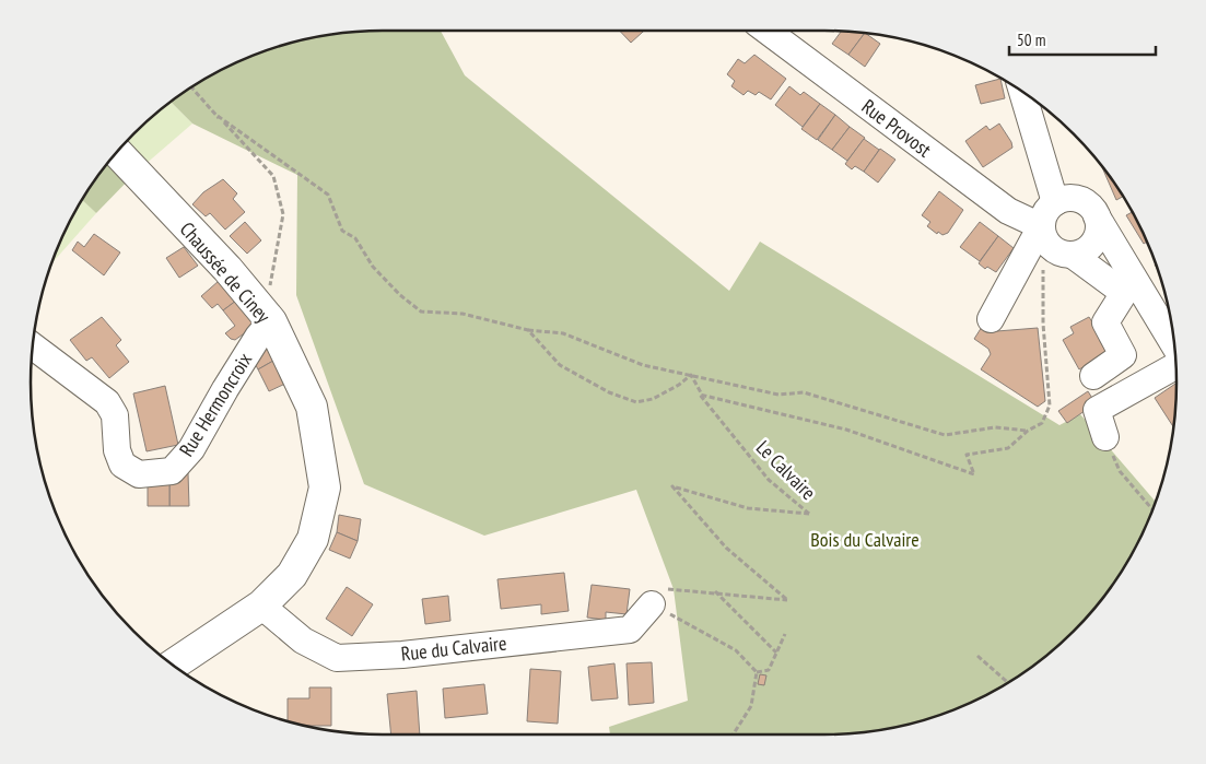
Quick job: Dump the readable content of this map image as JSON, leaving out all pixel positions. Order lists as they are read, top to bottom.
{
  "streets": {
    "main road": ["Chaussée de Ciney"],
    "street": ["Rue Provost", "Rue Hermoncroix", "Rue du Calvaire"],
    "path": ["Le Calvaire"]
  },
  "crossings": [
    ["Rue Provost", "Le Calvaire"],
    ["Chaussée de Ciney", "Rue Hermoncroix"],
    ["Chaussée de Ciney", "Rue du Calvaire"],
    ["Le Calvaire", "Rue du Calvaire"]
  ],
  "parks": ["Bois du Calvaire"],
  "scale_bar": "50 m"
}
